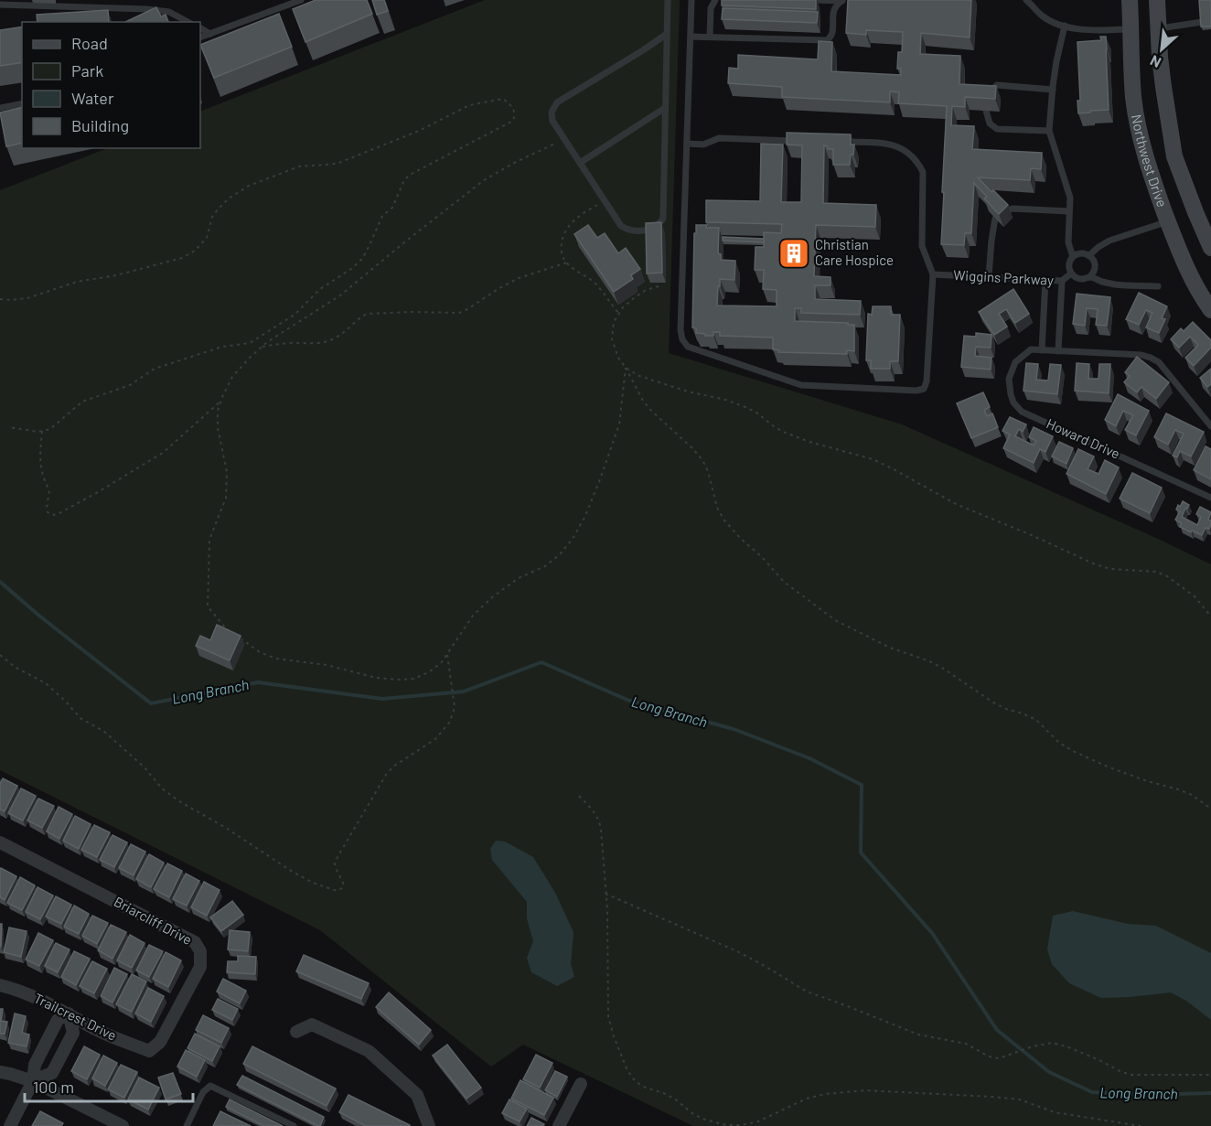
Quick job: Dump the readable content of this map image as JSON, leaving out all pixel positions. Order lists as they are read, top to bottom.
{
  "streets": {
    "main road": ["Northwest Drive"],
    "street": ["Briarcliff Drive", "Trailcrest Drive"],
    "lane": ["Wiggins Parkway", "Howard Drive"]
  },
  "crossings": [
    ["Briarcliff Drive", "Trailcrest Drive"]
  ],
  "water": ["Long Branch"],
  "places": {
    "building": ["Christian Care Hospice"]
  },
  "legend": [
    "Road",
    "Park",
    "Water",
    "Building"
  ],
  "scale_bar": "100 m",
  "north": "bottom left"
}
